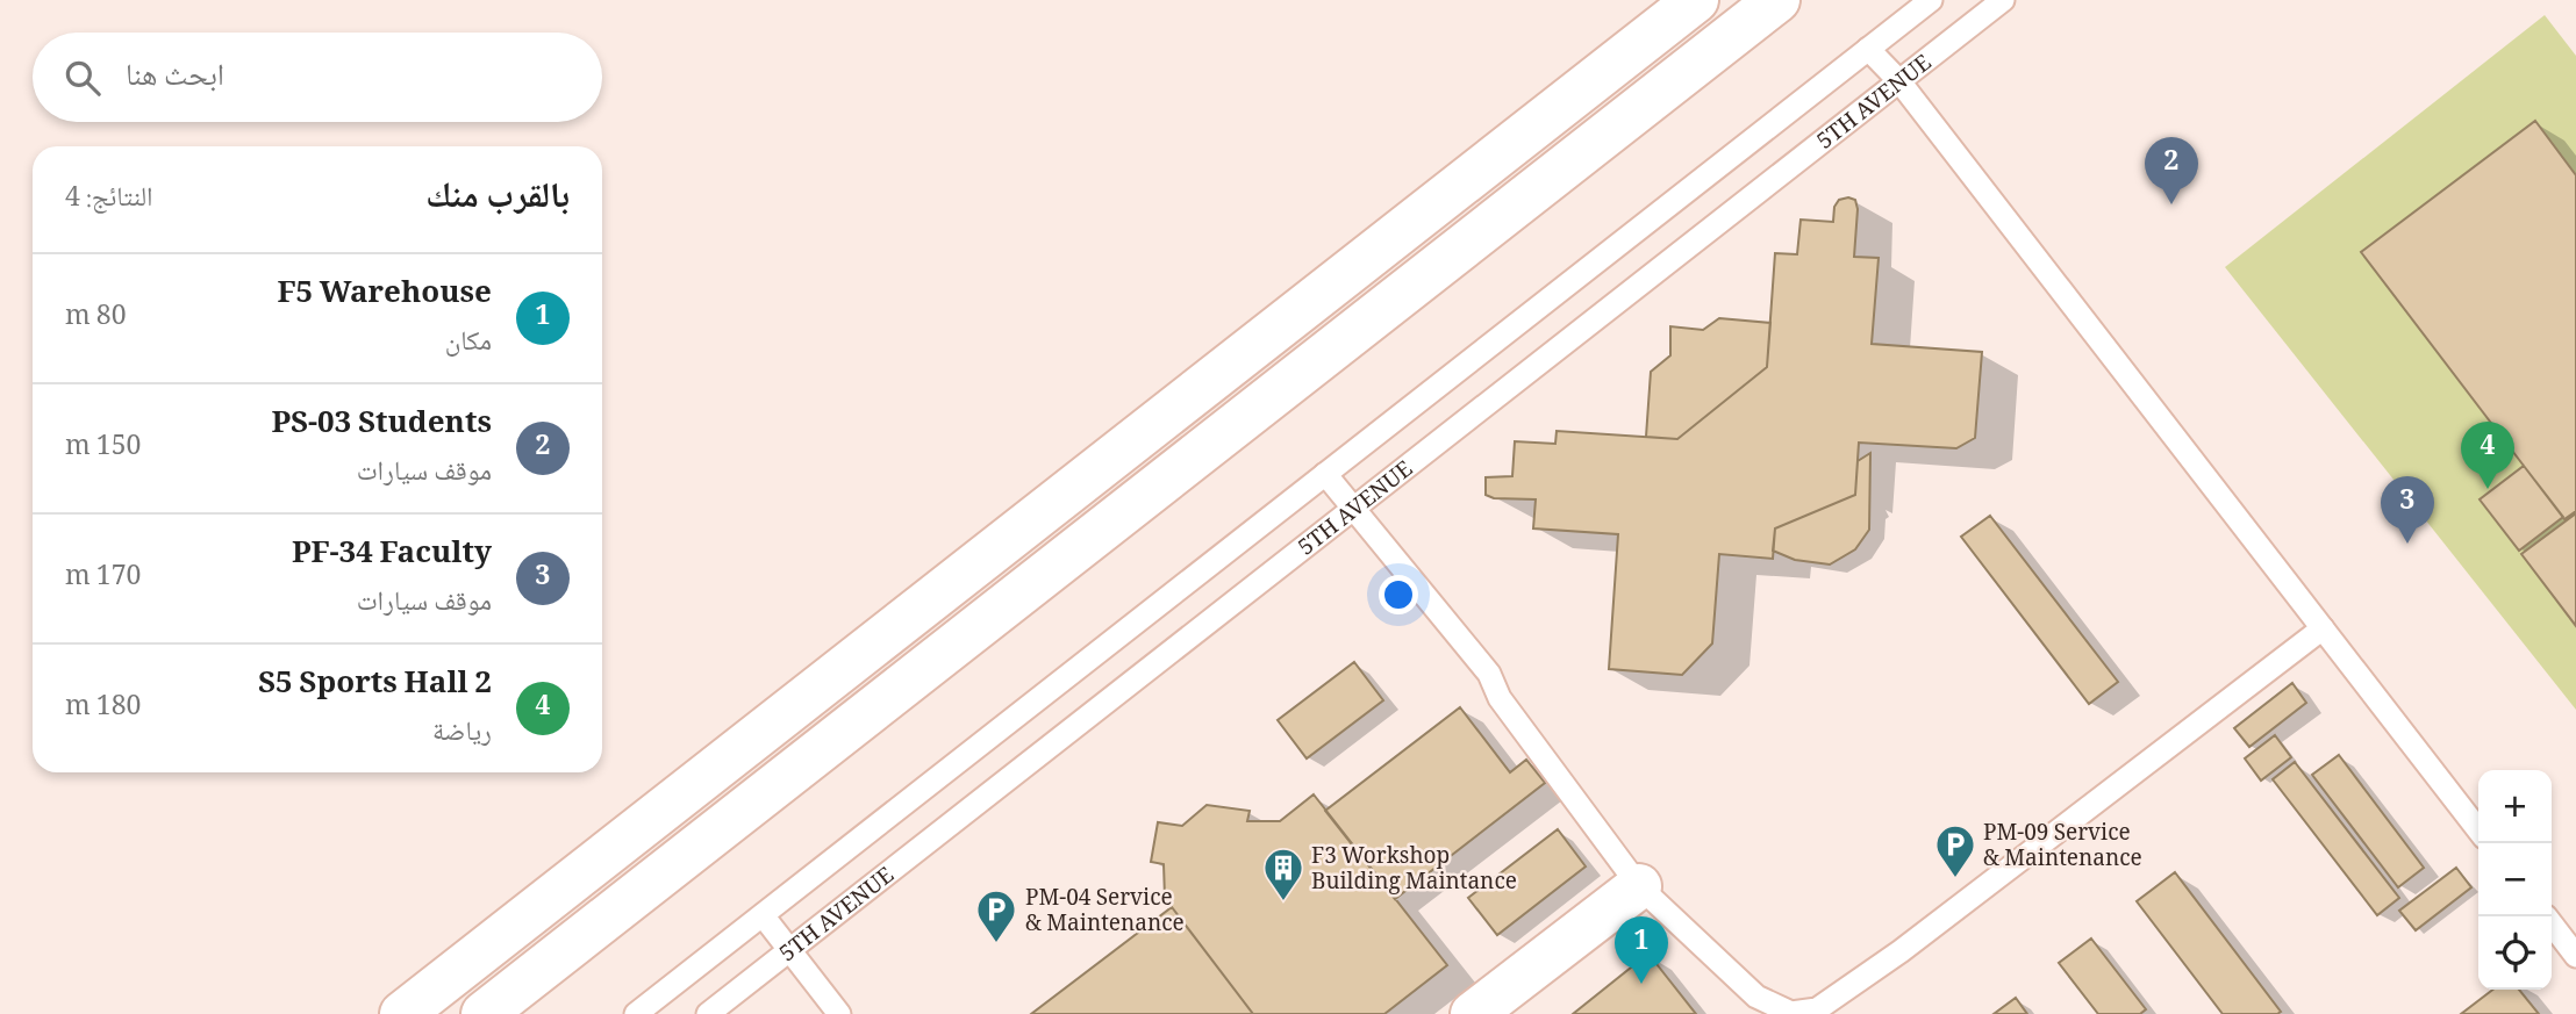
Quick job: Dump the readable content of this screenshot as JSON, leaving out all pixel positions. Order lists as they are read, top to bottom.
{
  "streets": {
    "lane": ["5TH AVENUE"]
  },
  "places": {
    "parking": ["PM-09 Service & Maintenance", "PM-04 Service & Maintenance"],
    "building": ["F3 Workshop Building Maintance"]
  },
  "page": {
    "search": "ابحث هنا",
    "pins": [
      "2",
      "4",
      "3",
      "1"
    ],
    "heading": ["بالقرب منك", "النتائج: 4"],
    "list": [
      {
        "mark": "1",
        "name": "F5 Warehouse",
        "note": "مكان",
        "value": "80 m"
      },
      {
        "mark": "2",
        "name": "PS-03 Students",
        "note": "موقف سيارات",
        "value": "150 m"
      },
      {
        "mark": "3",
        "name": "PF-34 Faculty",
        "note": "موقف سيارات",
        "value": "170 m"
      },
      {
        "mark": "4",
        "name": "S5 Sports Hall 2",
        "note": "رياضة",
        "value": "180 m"
      }
    ],
    "map_buttons": ["+", "−"]
  }
}
